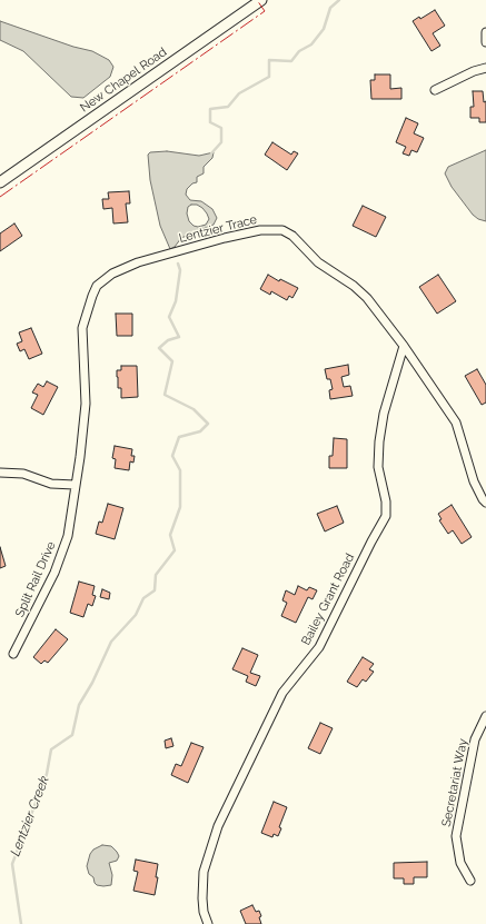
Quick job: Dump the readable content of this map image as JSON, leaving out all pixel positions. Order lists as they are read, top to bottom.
{
  "streets": {
    "street": [
      "New Chapel Road",
      "Lentzier Trace",
      "Split Rail Drive",
      "Bailey Grant Road",
      "Secretariat Way"
    ]
  },
  "crossings": [
    ["Lentzier Trace", "Split Rail Drive"],
    ["Lentzier Trace", "Bailey Grant Road"]
  ],
  "water": ["Lentzier Creek"]
}
